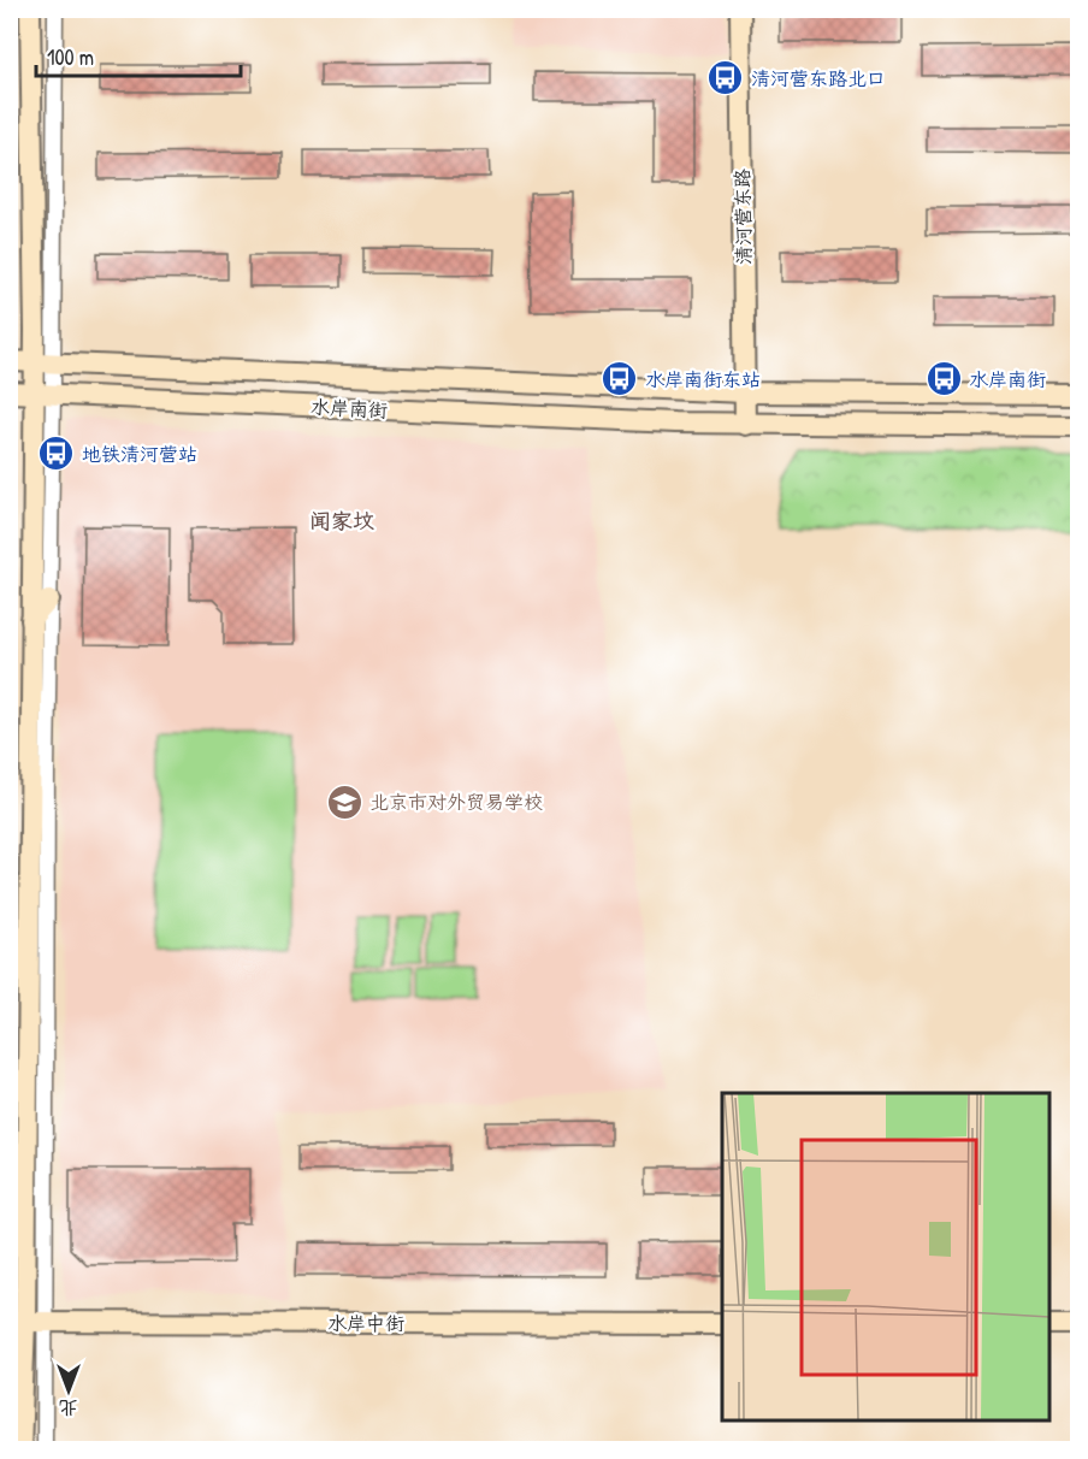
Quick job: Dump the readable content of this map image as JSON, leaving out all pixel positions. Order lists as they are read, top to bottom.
{
  "streets": {
    "street": ["清河营东路", "水岸南街", "水岸中街"]
  },
  "crossings": [
    ["清河营东路", "水岸南街"]
  ],
  "districts": ["闻家坟"],
  "places": {
    "bus stop": [
      "清河营东路北口",
      "水岸南街东站",
      "水岸南街",
      "地铁清河营站"
    ],
    "school or university": ["北京市对外贸易学校"]
  },
  "scale_bar": "100 m",
  "north": "bottom"
}
